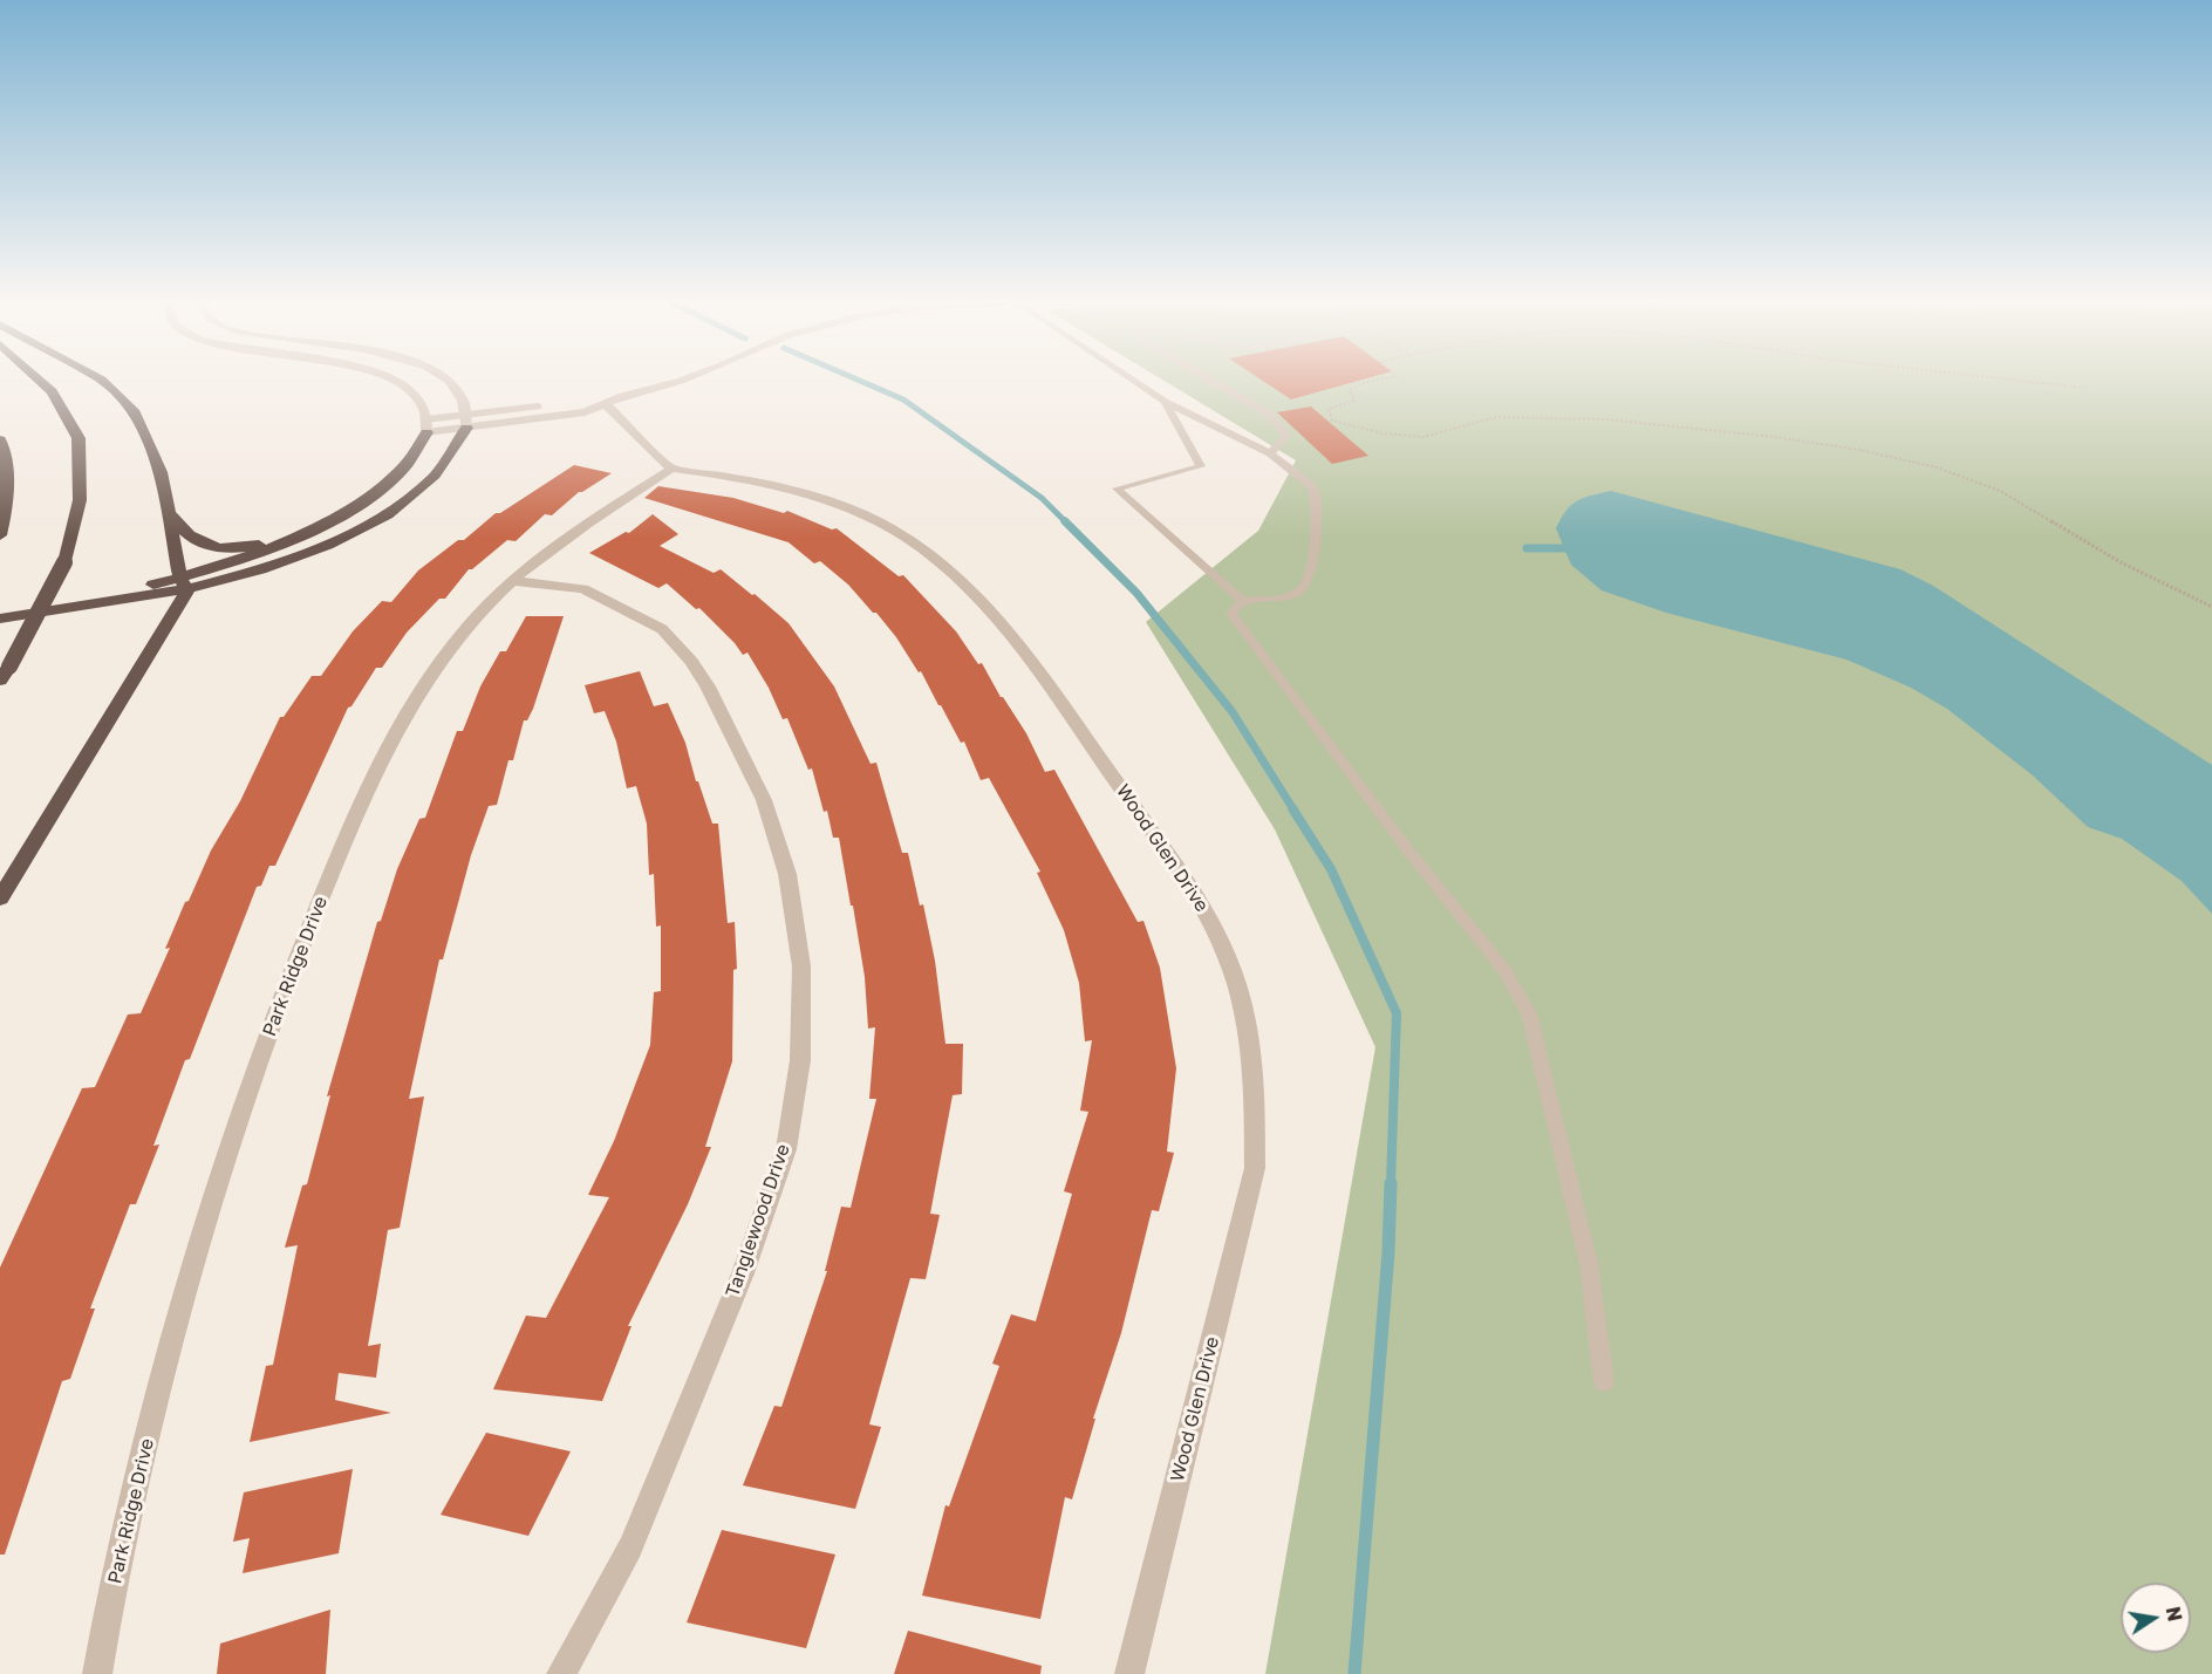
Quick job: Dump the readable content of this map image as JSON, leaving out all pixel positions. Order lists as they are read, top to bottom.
{
  "streets": {
    "street": ["Wood Glen Drive", "Park Ridge Drive", "Tanglewood Drive"]
  },
  "crossings": [
    ["Wood Glen Drive", "Park Ridge Drive"],
    ["Park Ridge Drive", "Tanglewood Drive"]
  ],
  "north": "right"
}
